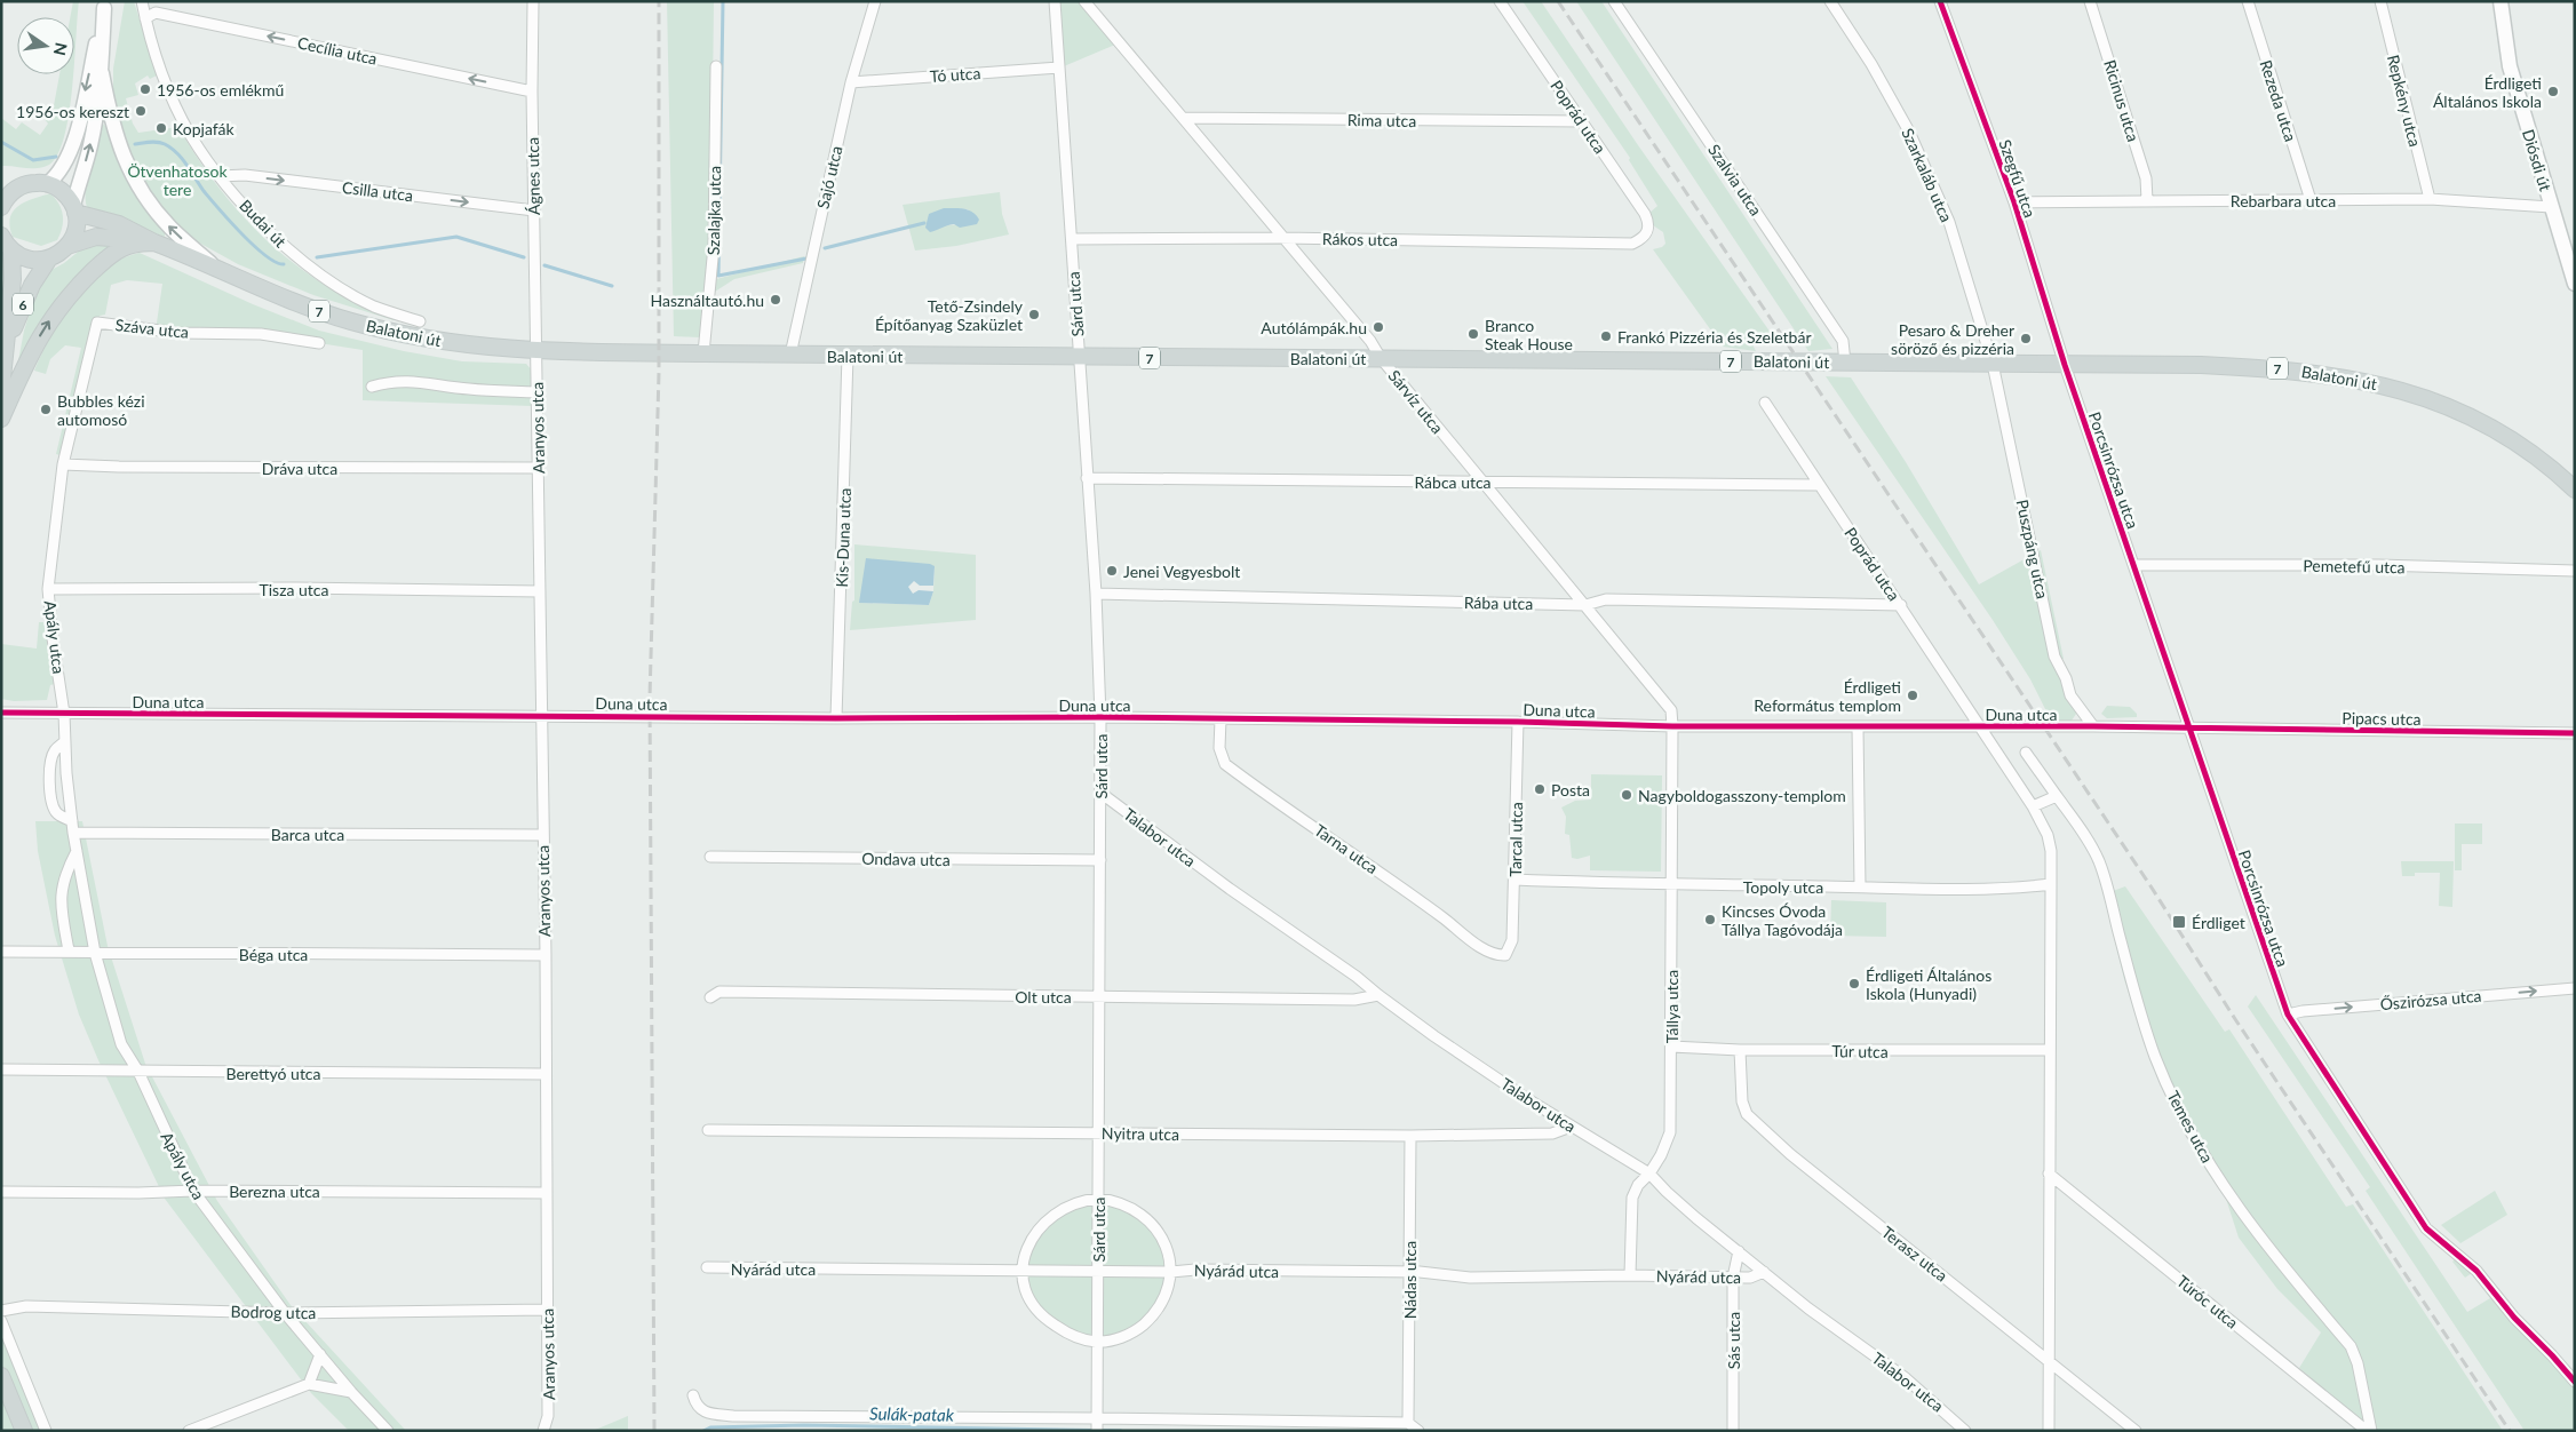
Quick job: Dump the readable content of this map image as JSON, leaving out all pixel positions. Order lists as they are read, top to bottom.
{
  "streets": {
    "main road": [
      "Diósdi út",
      "6",
      "7",
      "Balatoni út"
    ],
    "street": [
      "Cecília utca",
      "Tó utca",
      "Ricinus utca",
      "Rezeda utca",
      "Repkény utca",
      "Poprád utca",
      "Rima utca",
      "Szarkaláb utca",
      "Ágnes utca",
      "Sajó utca",
      "Szegfű utca",
      "Szalvia utca",
      "Csilla utca",
      "Rebarbara utca",
      "Szalajka utca",
      "Budai út",
      "Rákos utca",
      "Sárd utca",
      "Száva utca",
      "Sárvíz utca",
      "Aranyos utca",
      "Dráva utca",
      "Porcsinrózsa utca",
      "Rábca utca",
      "Kis-Duna utca",
      "Puszpáng utca",
      "Pemetefű utca",
      "Tisza utca",
      "Rába utca",
      "Apály utca",
      "Duna utca",
      "Pipacs utca",
      "Barca utca",
      "Talabor utca",
      "Tarcal utca",
      "Tarna utca",
      "Ondava utca",
      "Topoly utca",
      "Béga utca",
      "Olt utca",
      "Őszirózsa utca",
      "Tállya utca",
      "Túr utca",
      "Berettyó utca",
      "Temes utca",
      "Nyitra utca",
      "Berezna utca",
      "Terasz utca",
      "Nyárád utca",
      "Nádas utca",
      "Túróc utca",
      "Bodrog utca",
      "Sás utca"
    ]
  },
  "crossings": [
    ["Cecília utca", "Ágnes utca"],
    ["Cecília utca", "Budai út"],
    ["Tó utca", "Sajó utca"],
    ["Tó utca", "Sárd utca"],
    ["Ricinus utca", "Rebarbara utca"],
    ["Rezeda utca", "Rebarbara utca"],
    ["Repkény utca", "Rebarbara utca"],
    ["Poprád utca", "Rima utca"],
    ["Poprád utca", "Rákos utca"],
    ["Poprád utca", "Rábca utca"],
    ["Poprád utca", "Rába utca"],
    ["Poprád utca", "Duna utca"],
    ["Rima utca", "Sárvíz utca"],
    ["Diósdi út", "Rebarbara utca"],
    ["Szarkaláb utca", "Balatoni út"],
    ["Szarkaláb utca", "Puszpáng utca"],
    ["Ágnes utca", "Csilla utca"],
    ["Ágnes utca", "Balatoni út"],
    ["Ágnes utca", "Aranyos utca"],
    ["Sajó utca", "Balatoni út"],
    ["Szegfű utca", "Rebarbara utca"],
    ["Szegfű utca", "Balatoni út"],
    ["Szegfű utca", "Porcsinrózsa utca"],
    ["Szalvia utca", "Balatoni út"],
    ["Csilla utca", "Budai út"],
    ["Szalajka utca", "Balatoni út"],
    ["Rákos utca", "Sárd utca"],
    ["Rákos utca", "Sárvíz utca"],
    ["6", "7"],
    ["Sárd utca", "Balatoni út"],
    ["Sárd utca", "Rábca utca"],
    ["Sárd utca", "Rába utca"],
    ["Sárd utca", "Duna utca"],
    ["Sárd utca", "Talabor utca"],
    ["Sárd utca", "Ondava utca"],
    ["Sárd utca", "Olt utca"],
    ["Sárd utca", "Nyitra utca"],
    ["Sárd utca", "Nyárád utca"],
    ["7", "Balatoni út"],
    ["Száva utca", "Dráva utca"],
    ["Száva utca", "Apály utca"],
    ["Balatoni út", "Sárvíz utca"],
    ["Balatoni út", "Aranyos utca"],
    ["Balatoni út", "Porcsinrózsa utca"],
    ["Balatoni út", "Kis-Duna utca"],
    ["Balatoni út", "Puszpáng utca"],
    ["Sárvíz utca", "Rábca utca"],
    ["Sárvíz utca", "Rába utca"],
    ["Sárvíz utca", "Duna utca"],
    ["Sárvíz utca", "Tállya utca"],
    ["Aranyos utca", "Dráva utca"],
    ["Aranyos utca", "Tisza utca"],
    ["Aranyos utca", "Duna utca"],
    ["Aranyos utca", "Barca utca"],
    ["Aranyos utca", "Béga utca"],
    ["Aranyos utca", "Berettyó utca"],
    ["Aranyos utca", "Berezna utca"],
    ["Aranyos utca", "Bodrog utca"],
    ["Dráva utca", "Apály utca"],
    ["Porcsinrózsa utca", "Pemetefű utca"],
    ["Porcsinrózsa utca", "Duna utca"],
    ["Porcsinrózsa utca", "Pipacs utca"],
    ["Porcsinrózsa utca", "Őszirózsa utca"],
    ["Kis-Duna utca", "Duna utca"],
    ["Puszpáng utca", "Duna utca"],
    ["Tisza utca", "Apály utca"],
    ["Apály utca", "Duna utca"],
    ["Apály utca", "Barca utca"],
    ["Apály utca", "Béga utca"],
    ["Apály utca", "Berettyó utca"],
    ["Apály utca", "Berezna utca"],
    ["Apály utca", "Bodrog utca"],
    ["Duna utca", "Pipacs utca"],
    ["Duna utca", "Tarcal utca"],
    ["Duna utca", "Tarna utca"],
    ["Duna utca", "Tállya utca"],
    ["Talabor utca", "Olt utca"],
    ["Talabor utca", "Tállya utca"],
    ["Talabor utca", "Nyitra utca"],
    ["Talabor utca", "Nyárád utca"],
    ["Talabor utca", "Sás utca"],
    ["Tarcal utca", "Tarna utca"],
    ["Tarcal utca", "Topoly utca"],
    ["Topoly utca", "Tállya utca"],
    ["Tállya utca", "Túr utca"],
    ["Tállya utca", "Nyárád utca"],
    ["Túr utca", "Terasz utca"],
    ["Nyitra utca", "Nádas utca"],
    ["Nyárád utca", "Nádas utca"],
    ["Nyárád utca", "Sás utca"]
  ],
  "one_way": ["Cecília utca", "Csilla utca", "Őszirózsa utca"],
  "water": ["Sulák-patak"],
  "parks": ["Ötvenhatosok tere"],
  "places": {
    "other": [
      "1956-os emlékmű",
      "Érdligeti Általános Iskola",
      "1956-os kereszt",
      "Kopjafák",
      "Használtautó.hu",
      "Tető-Zsindely Építőanyag Szaküzlet",
      "Autólámpák.hu",
      "Branco Steak House",
      "Frankó Pizzéria és Szeletbár",
      "Pesaro & Dreher söröző és pizzéria",
      "Bubbles kézi automosó",
      "Jenei Vegyesbolt",
      "Érdligeti Református templom",
      "Posta",
      "Nagyboldogasszony-templom",
      "Kincses Óvoda Tállya Tagóvodája",
      "Érdligeti Általános Iskola (Hunyadi)"
    ],
    "transit": ["Érdliget"]
  },
  "north": "right"
}
